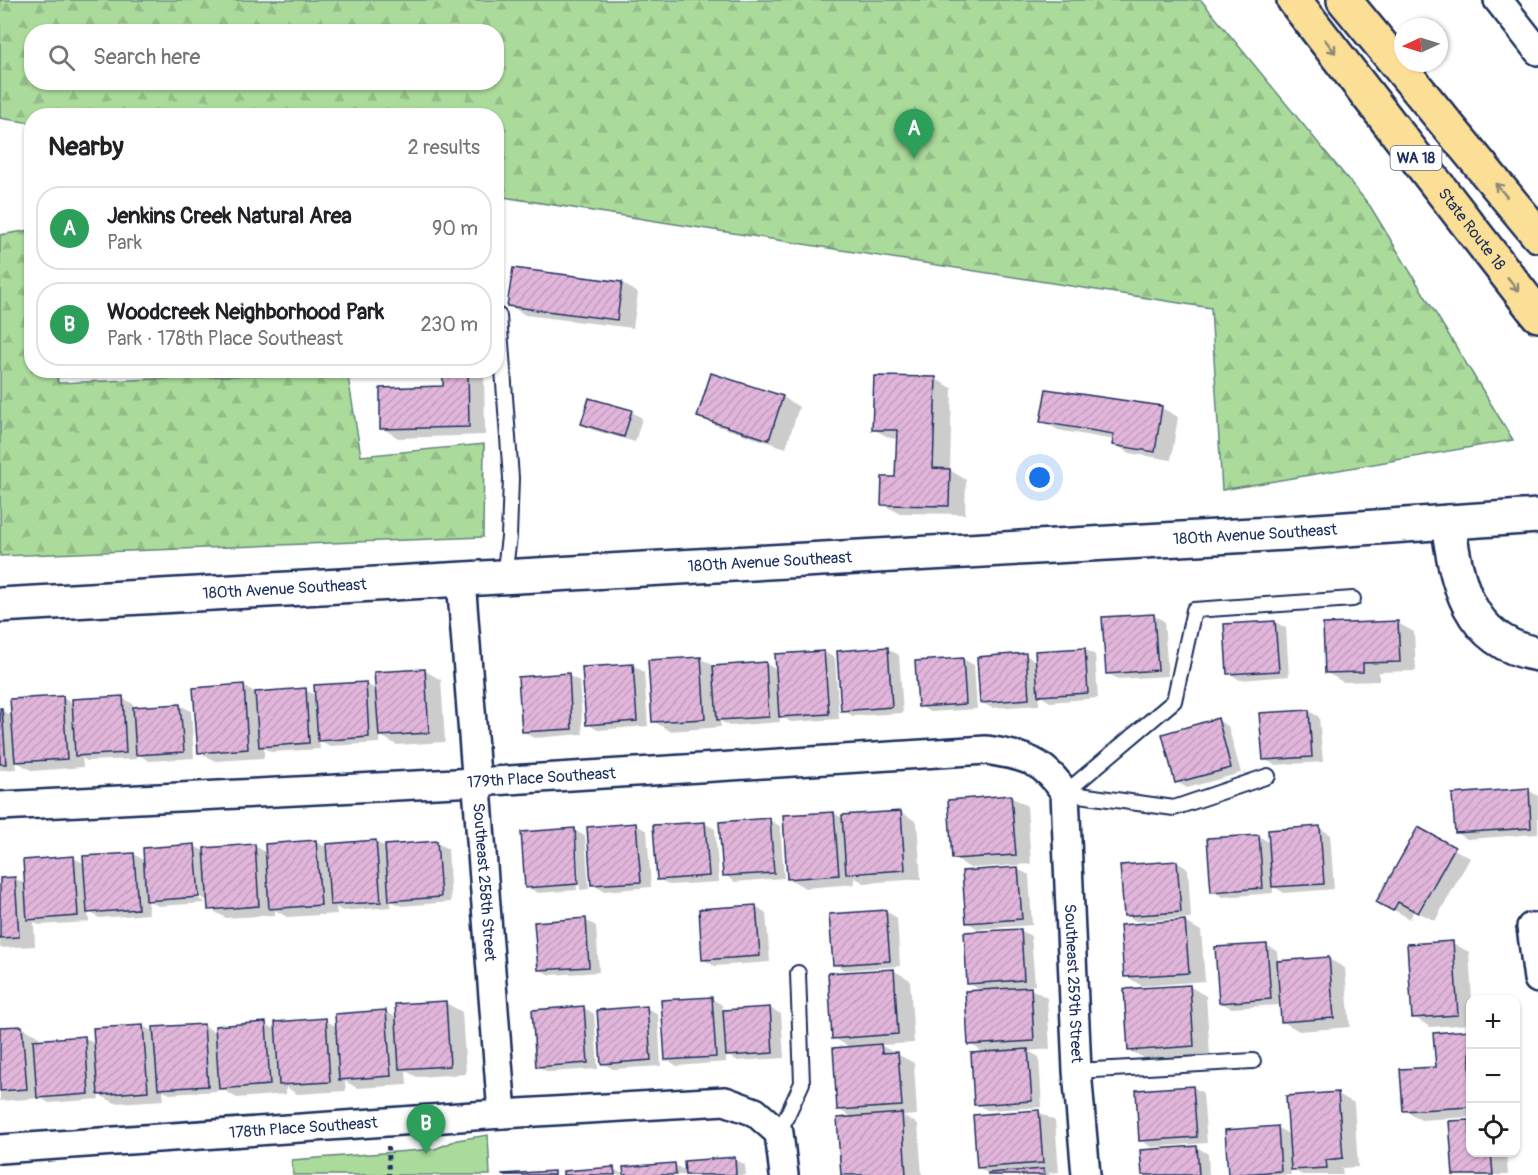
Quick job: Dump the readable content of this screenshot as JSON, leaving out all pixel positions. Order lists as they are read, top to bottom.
{
  "streets": {
    "highway": ["WA 18", "State Route 18"],
    "street": [
      "180th Avenue Southeast",
      "179th Place Southeast",
      "Southeast 258th Street",
      "Southeast 259th Street",
      "178th Place Southeast"
    ]
  },
  "crossings": [
    ["180th Avenue Southeast", "Southeast 258th Street"],
    ["179th Place Southeast", "Southeast 258th Street"],
    ["179th Place Southeast", "Southeast 259th Street"],
    ["Southeast 258th Street", "178th Place Southeast"]
  ],
  "north": "left",
  "page": {
    "search": "Search here",
    "heading": ["Nearby", "2 results"],
    "pins": ["A", "B"],
    "list": [
      {
        "mark": "A",
        "name": "Jenkins Creek Natural Area",
        "note": "Park",
        "value": "90 m"
      },
      {
        "mark": "B",
        "name": "Woodcreek Neighborhood Park",
        "note": "Park · 178th Place Southeast",
        "value": "230 m"
      }
    ],
    "map_buttons": ["+", "−"]
  }
}
